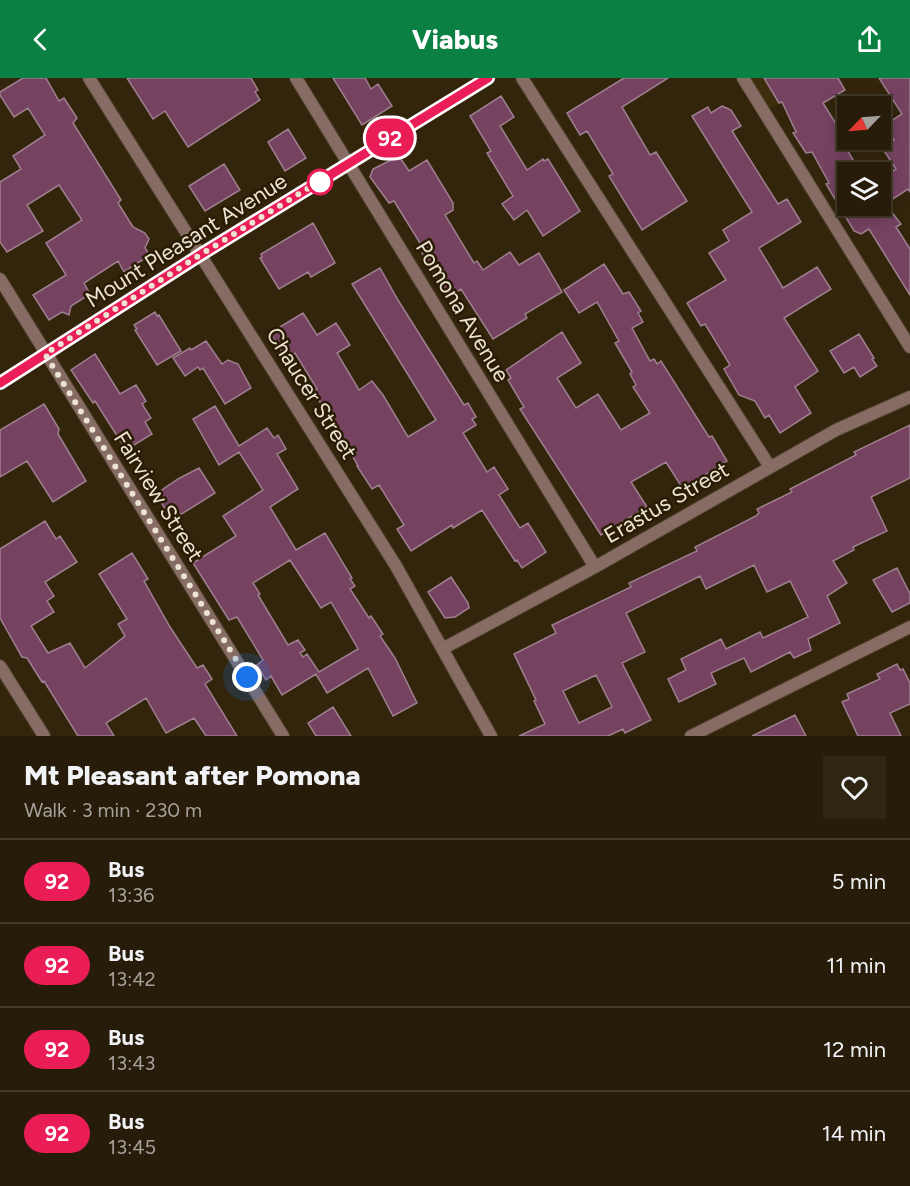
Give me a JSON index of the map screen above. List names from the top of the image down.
{
  "streets": {
    "main road": ["Mount Pleasant Avenue"],
    "street": [
      "Pomona Avenue",
      "Chaucer Street",
      "Fairview Street",
      "Erastus Street"
    ]
  },
  "crossings": [
    ["Mount Pleasant Avenue", "Pomona Avenue"],
    ["Mount Pleasant Avenue", "Chaucer Street"],
    ["Mount Pleasant Avenue", "Fairview Street"],
    ["Pomona Avenue", "Erastus Street"],
    ["Chaucer Street", "Erastus Street"]
  ],
  "lines": ["bus line 92"],
  "north": "bottom left",
  "page": {
    "header": "Viabus",
    "on_map": "92",
    "heading": ["Mt Pleasant after Pomona", "Walk · 3 min · 230 m"],
    "list": [
      {
        "mark": "92",
        "name": "Bus",
        "note": "13:36",
        "value": "5 min"
      },
      {
        "mark": "92",
        "name": "Bus",
        "note": "13:42",
        "value": "11 min"
      },
      {
        "mark": "92",
        "name": "Bus",
        "note": "13:43",
        "value": "12 min"
      },
      {
        "mark": "92",
        "name": "Bus",
        "note": "13:45",
        "value": "14 min"
      }
    ]
  }
}
